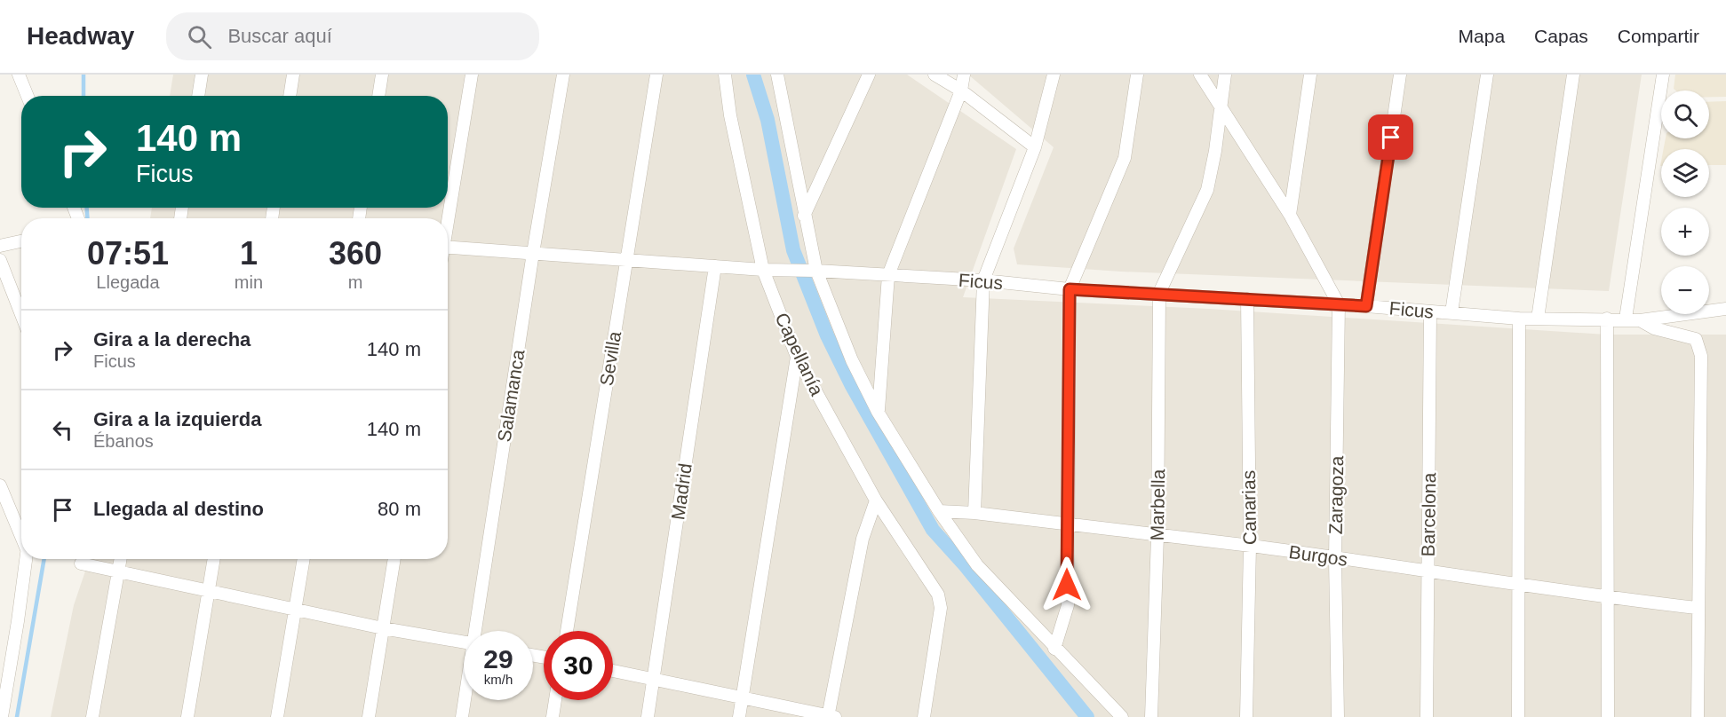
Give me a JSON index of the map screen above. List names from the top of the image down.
{
  "streets": {
    "street": [
      "Ficus",
      "Capellanía",
      "Sevilla",
      "Salamanca",
      "Madrid",
      "Zaragoza",
      "Marbella",
      "Canarias",
      "Barcelona",
      "Burgos"
    ]
  },
  "crossings": [
    ["Ficus", "Capellanía"],
    ["Ficus", "Sevilla"],
    ["Ficus", "Salamanca"],
    ["Ficus", "Madrid"],
    ["Ficus", "Zaragoza"],
    ["Ficus", "Marbella"],
    ["Ficus", "Canarias"],
    ["Ficus", "Barcelona"],
    ["Zaragoza", "Burgos"],
    ["Marbella", "Burgos"],
    ["Canarias", "Burgos"],
    ["Barcelona", "Burgos"]
  ],
  "page": {
    "header": "Headway",
    "search": "Buscar aquí",
    "nav": ["Mapa", "Capas", "Compartir"],
    "map_buttons": ["+", "−"],
    "turn": ["140 m", "Ficus"],
    "eta": [
      "07:51",
      "Llegada",
      "1",
      "min",
      "360",
      "m"
    ],
    "list": [
      {
        "name": "Gira a la derecha",
        "note": "Ficus",
        "value": "140 m"
      },
      {
        "name": "Gira a la izquierda",
        "note": "Ébanos",
        "value": "140 m"
      },
      {
        "name": "Llegada al destino",
        "value": "80 m"
      }
    ],
    "speed": "29 km/h",
    "limit": "30"
  }
}
